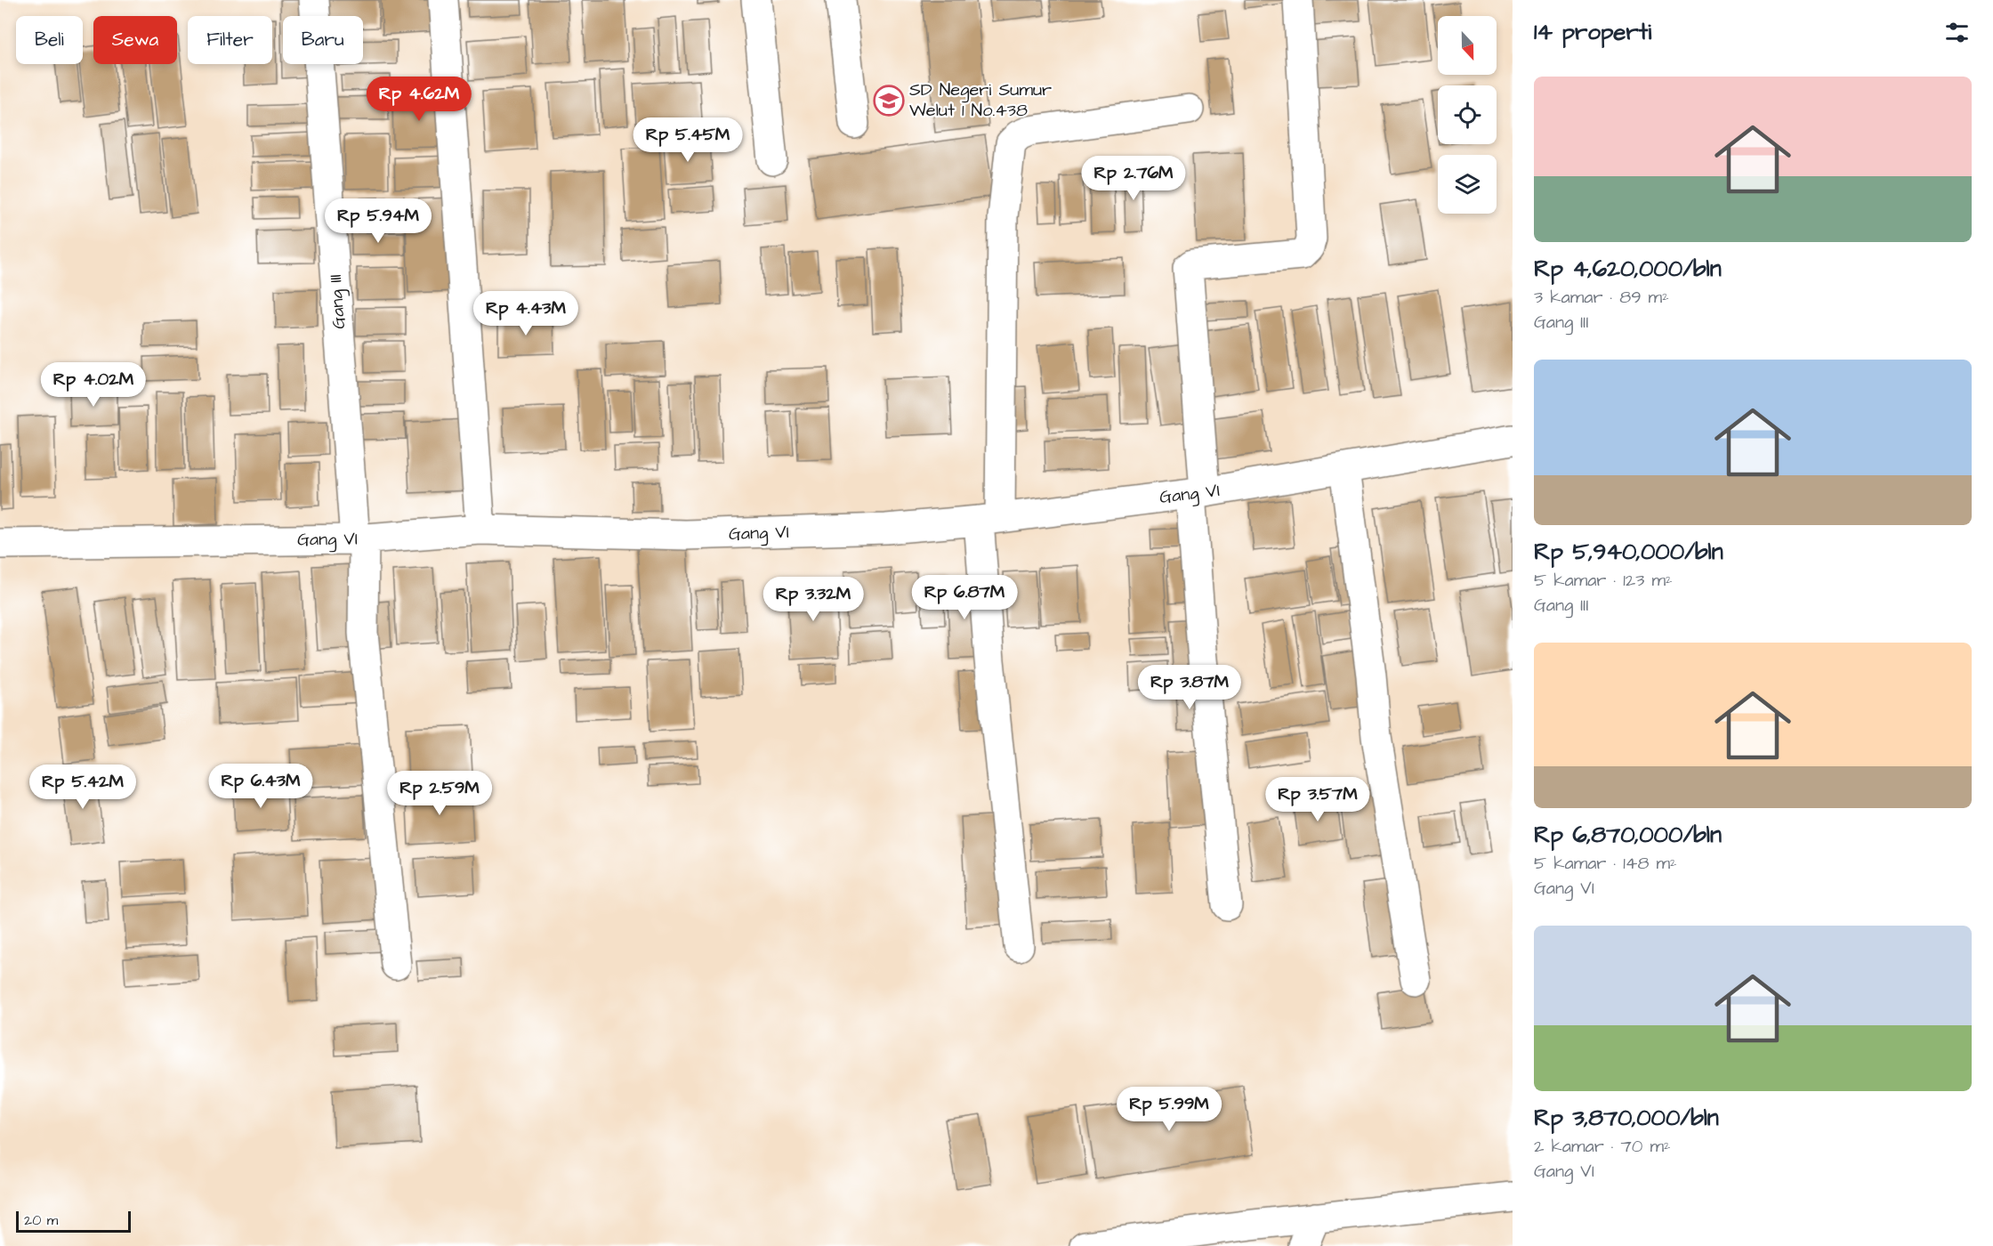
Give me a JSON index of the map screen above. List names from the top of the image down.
{
  "streets": {
    "street": ["Gang III", "Gang VI"]
  },
  "crossings": [
    ["Gang III", "Gang VI"]
  ],
  "places": {
    "school or university": ["SD Negeri Sumur Welut 1 No.438"]
  },
  "scale_bar": "20 m",
  "north": "bottom",
  "page": {
    "heading": "14 properti",
    "chip": [
      "Beli",
      "Sewa",
      "Filter",
      "Baru"
    ],
    "list": [
      {
        "name": "Rp 4,620,000/bln",
        "note": "3 kamar · 89 m² · Gang III"
      },
      {
        "name": "Rp 5,940,000/bln",
        "note": "5 kamar · 123 m² · Gang III"
      },
      {
        "name": "Rp 6,870,000/bln",
        "note": "5 kamar · 148 m² · Gang VI"
      },
      {
        "name": "Rp 3,870,000/bln",
        "note": "2 kamar · 70 m² · Gang VI"
      }
    ],
    "price": [
      "Rp 4.62M",
      "Rp 5.45M",
      "Rp 2.76M",
      "Rp 5.94M",
      "Rp 4.43M",
      "Rp 4.02M",
      "Rp 6.87M",
      "Rp 3.32M",
      "Rp 3.87M",
      "Rp 6.43M",
      "Rp 5.42M",
      "Rp 2.59M",
      "Rp 3.57M",
      "Rp 5.99M"
    ],
    "scale": "20 m"
  }
}
